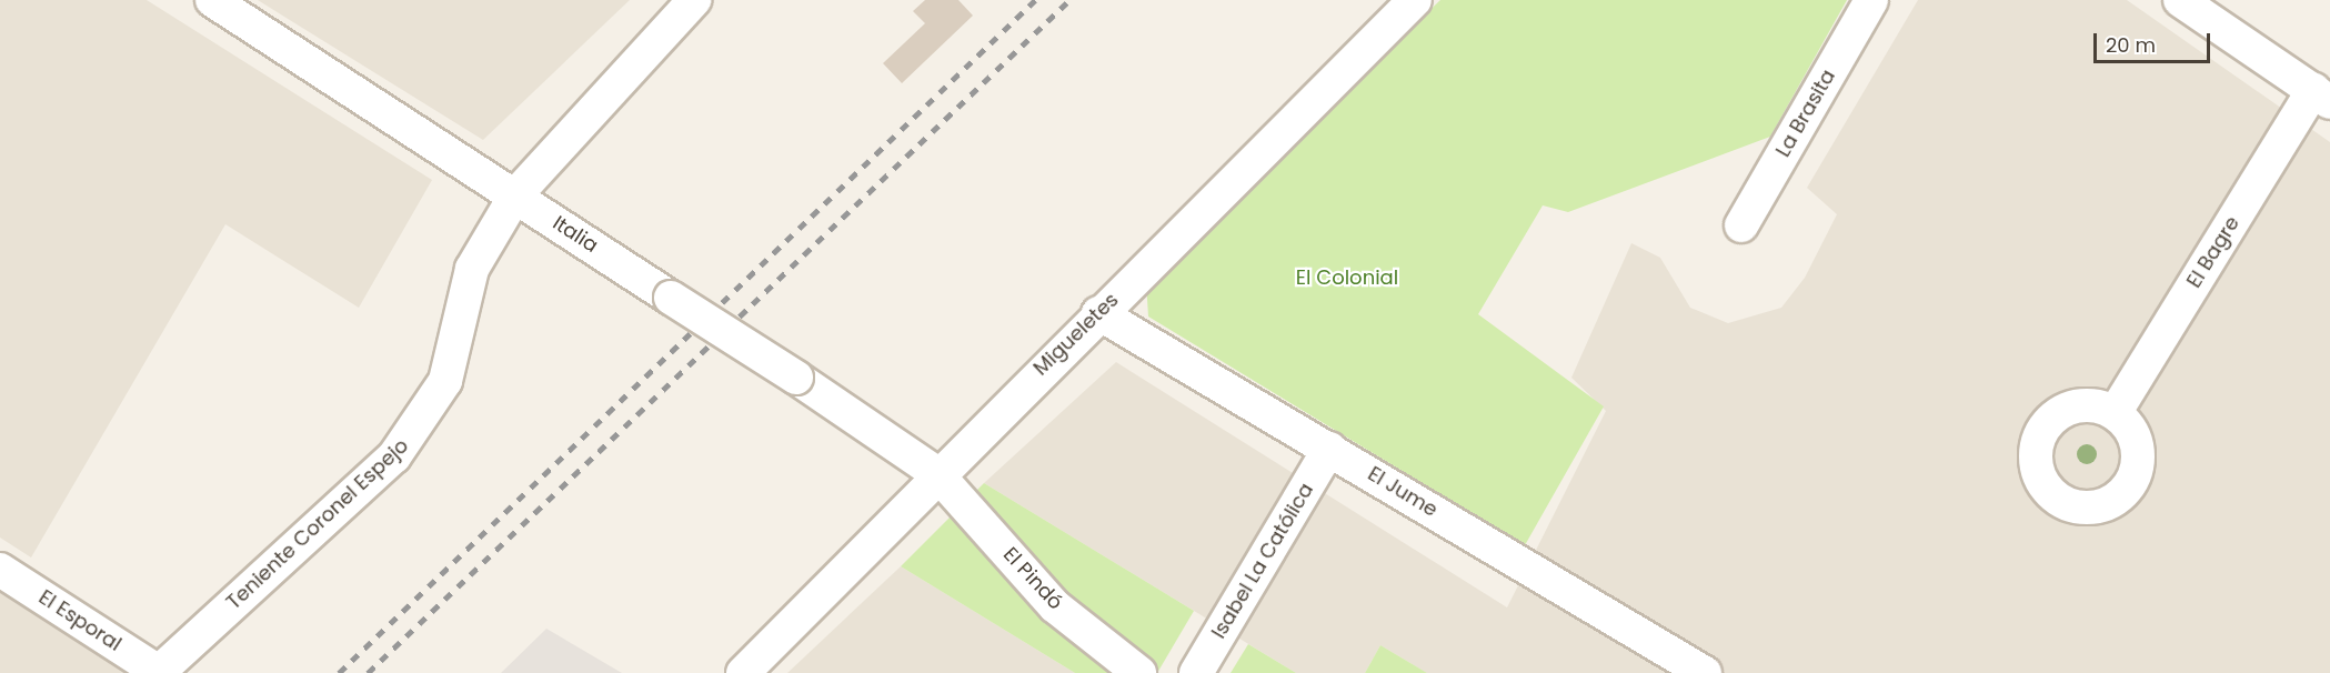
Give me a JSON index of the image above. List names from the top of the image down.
{
  "streets": {
    "street": [
      "La Brasita",
      "Italia",
      "El Bagre",
      "Migueletes",
      "El Jume",
      "Teniente Coronel Espejo",
      "Isabel La Católica",
      "El Pindó",
      "El Esporal"
    ]
  },
  "crossings": [
    ["Italia", "Migueletes"],
    ["Italia", "Teniente Coronel Espejo"],
    ["Italia", "El Pindó"],
    ["Migueletes", "El Jume"],
    ["Migueletes", "El Pindó"],
    ["El Jume", "Isabel La Católica"],
    ["Teniente Coronel Espejo", "El Esporal"]
  ],
  "parks": ["El Colonial"],
  "scale_bar": "20 m"
}
